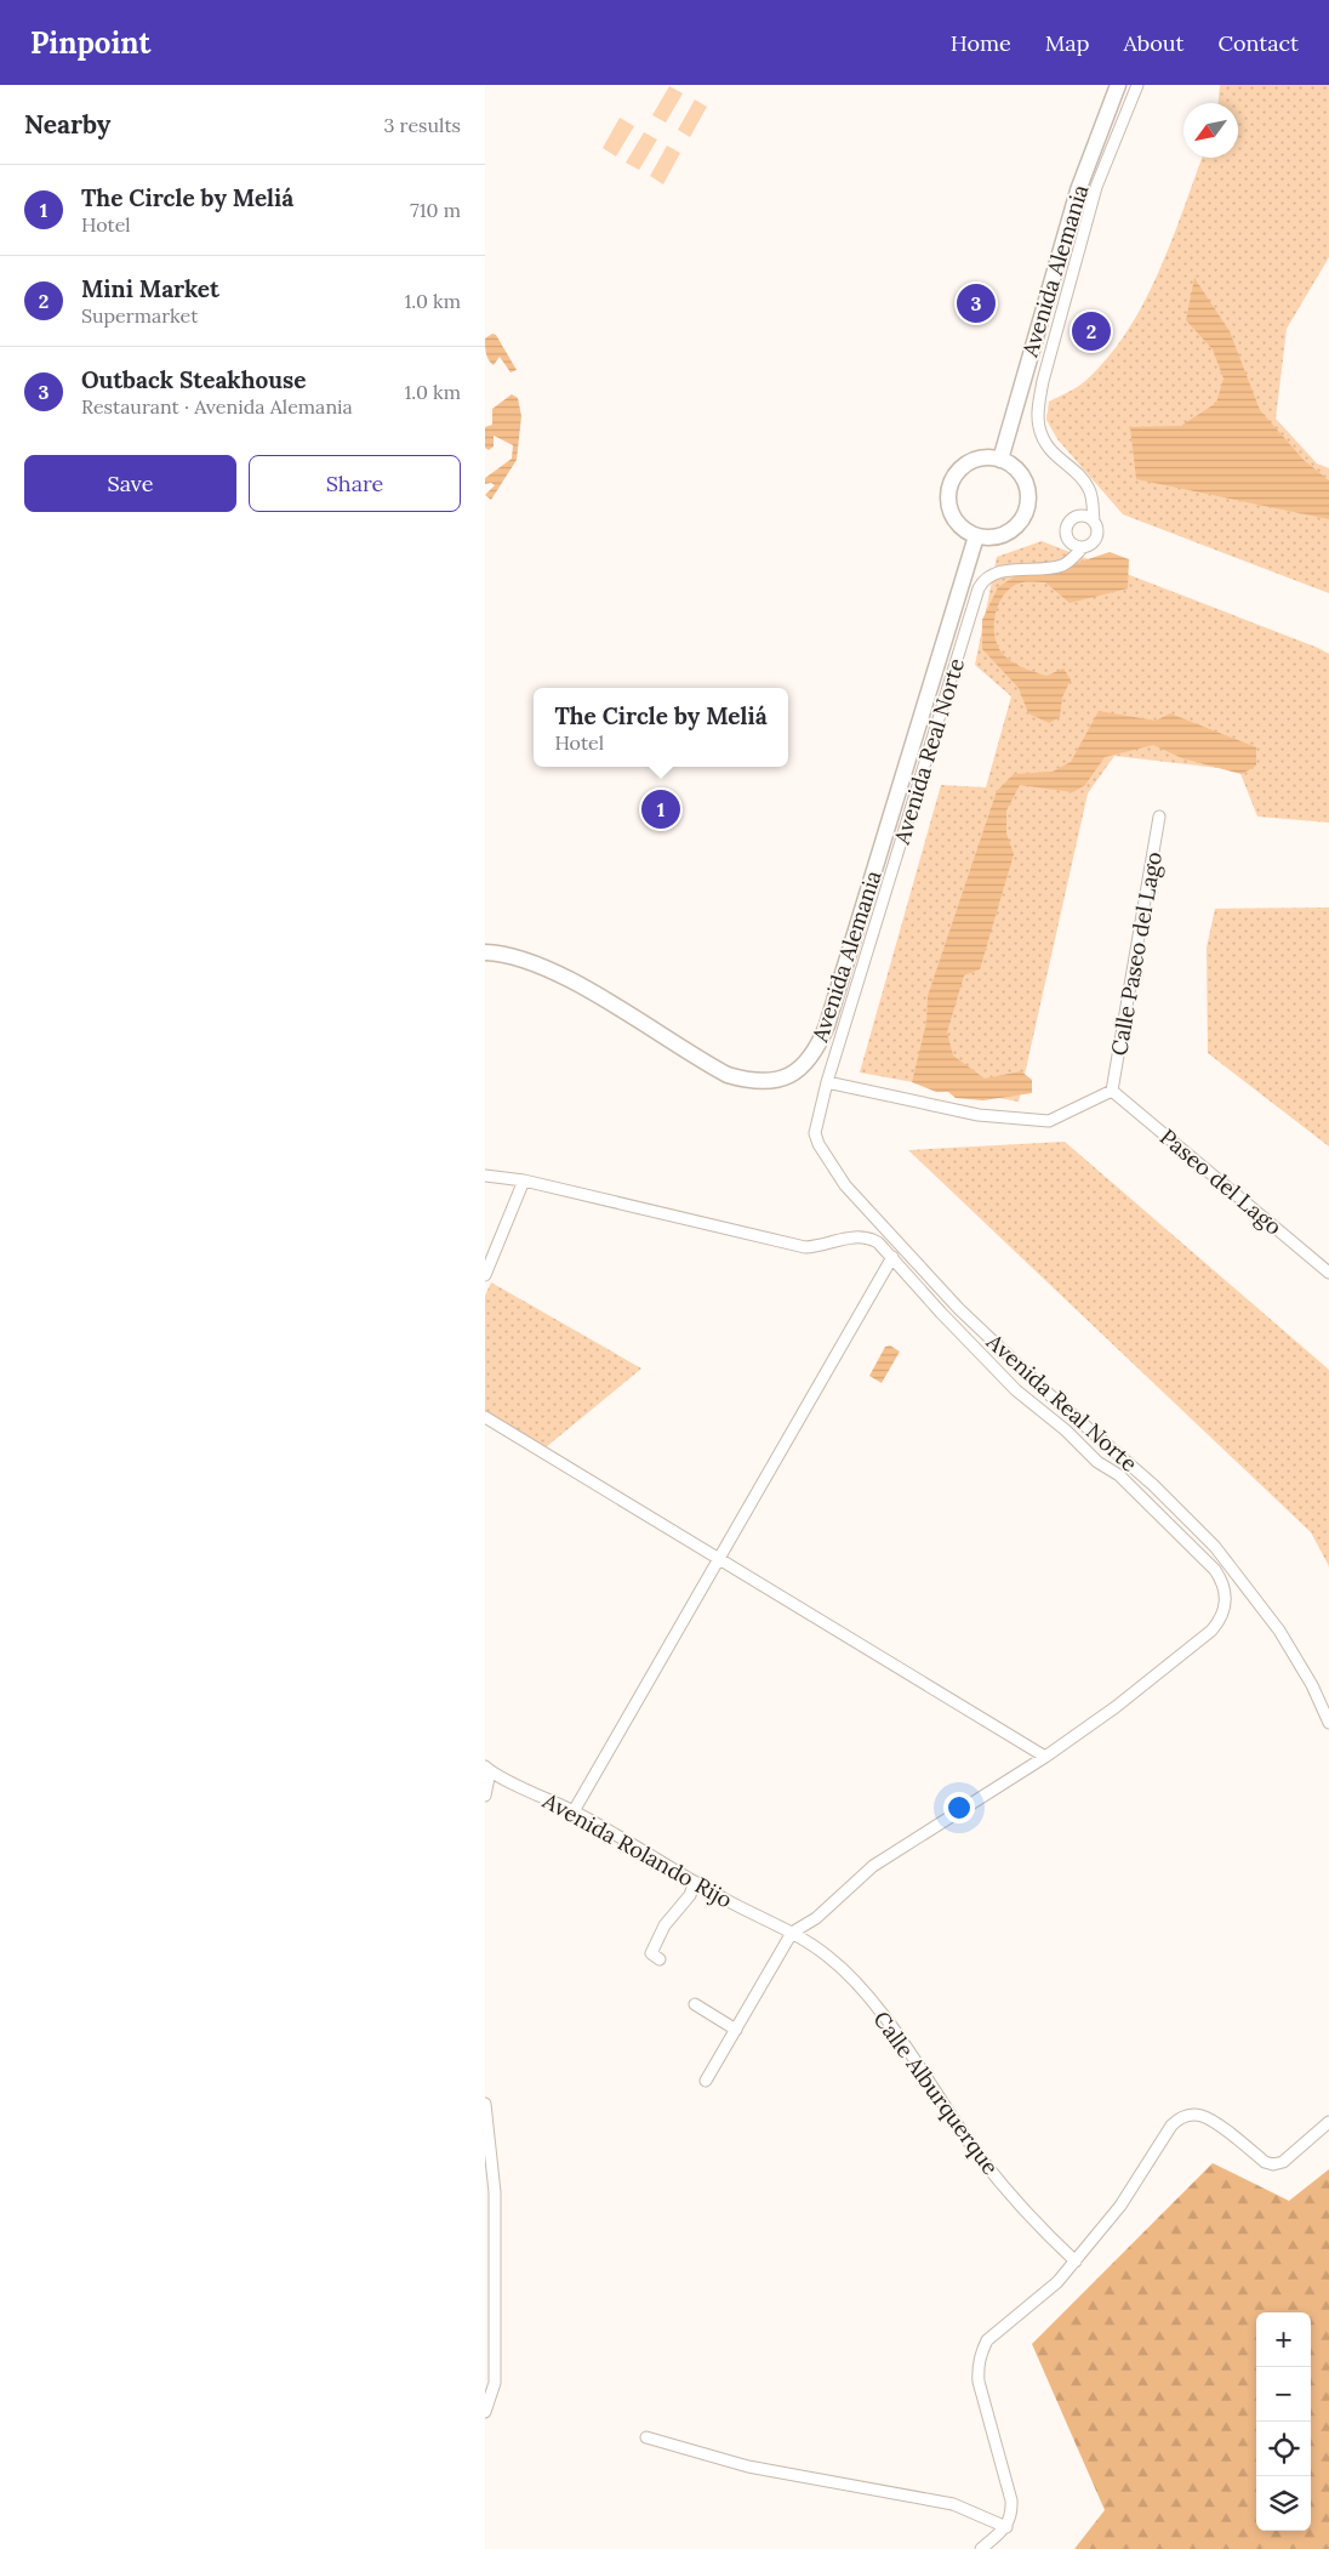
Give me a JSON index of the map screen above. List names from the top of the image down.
{
  "streets": {
    "street": [
      "Avenida Alemania",
      "Avenida Real Norte",
      "Calle Paseo del Lago",
      "Paseo del Lago",
      "Avenida Rolando Rijo",
      "Calle Alburquerque"
    ]
  },
  "crossings": [
    ["Calle Paseo del Lago", "Paseo del Lago"],
    ["Avenida Rolando Rijo", "Calle Alburquerque"]
  ],
  "north": "bottom left",
  "page": {
    "header": "Pinpoint",
    "nav": [
      "Home",
      "Map",
      "About",
      "Contact"
    ],
    "heading": ["Nearby", "3 results"],
    "list": [
      {
        "mark": "1",
        "name": "The Circle by Meliá",
        "note": "Hotel",
        "value": "710 m"
      },
      {
        "mark": "2",
        "name": "Mini Market",
        "note": "Supermarket",
        "value": "1.0 km"
      },
      {
        "mark": "3",
        "name": "Outback Steakhouse",
        "note": "Restaurant · Avenida Alemania",
        "value": "1.0 km"
      }
    ],
    "pins": ["3", "2", "1"],
    "buttons": ["Save", "Share"],
    "popup": ["The Circle by Meliá", "Hotel"],
    "map_buttons": ["+", "−"]
  }
}
